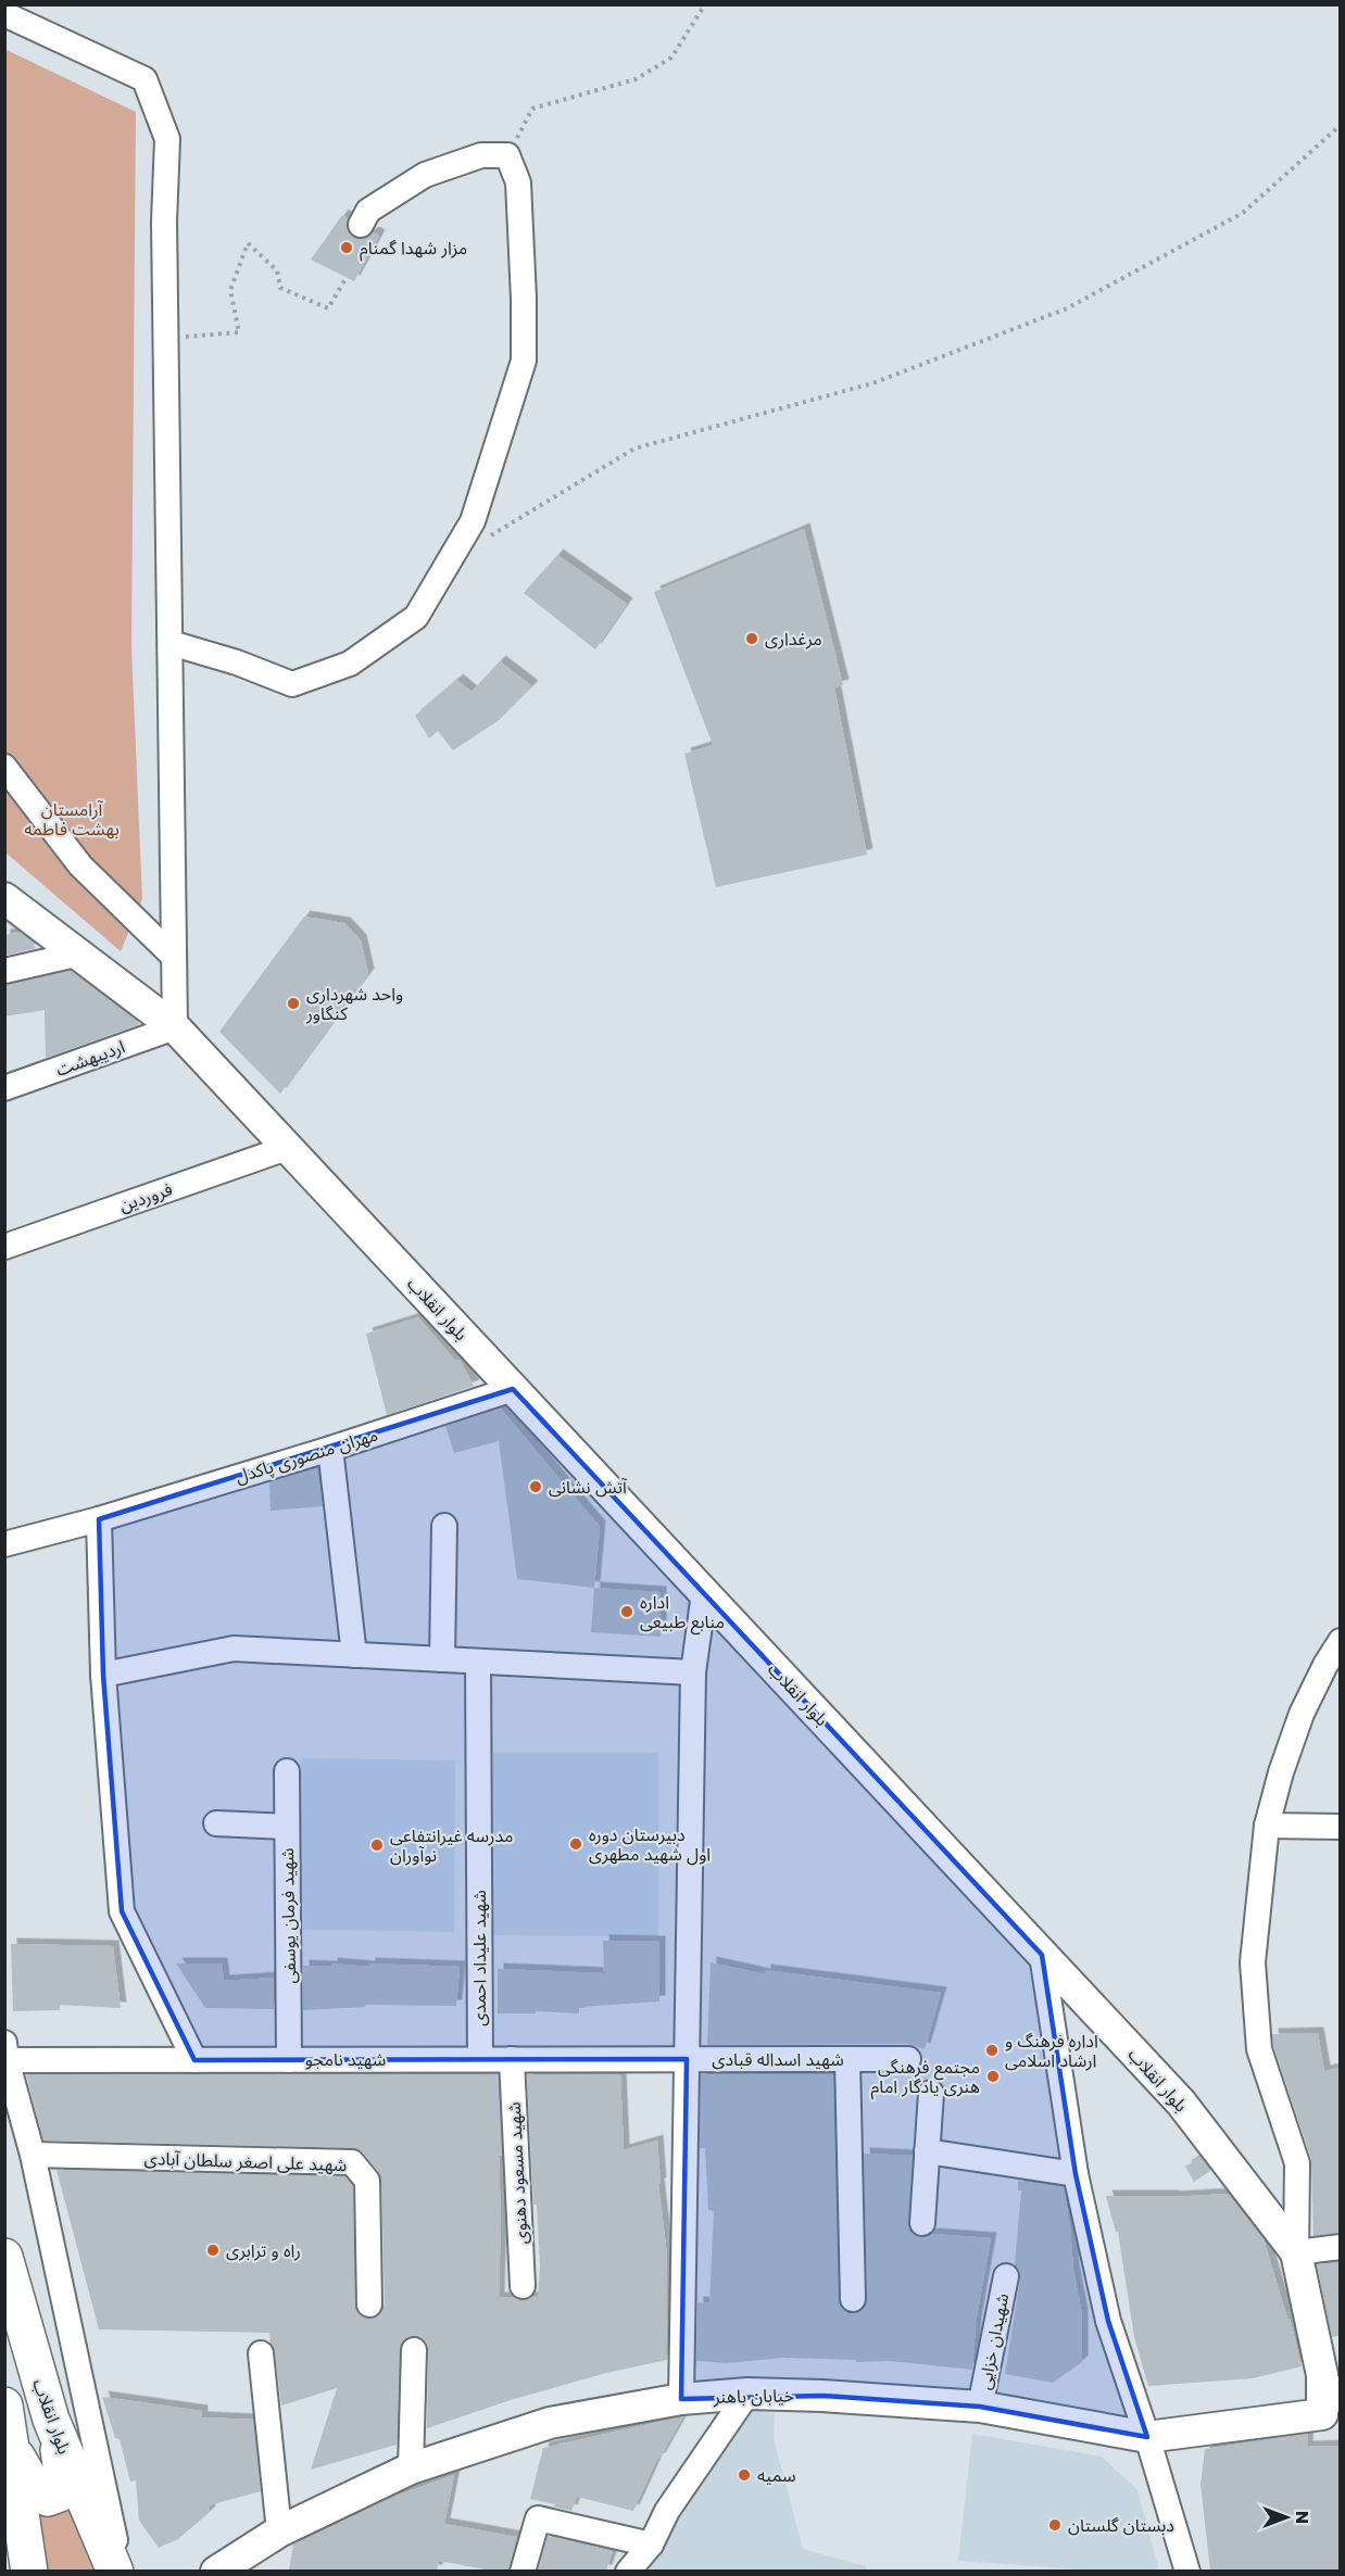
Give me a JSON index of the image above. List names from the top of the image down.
{
  "streets": {
    "main road": ["بلوار انقلاب"],
    "street": [
      "اردیبهشت",
      "فروردین",
      "مهران منصوری پاکدل",
      "شهید فرمان یوسفی",
      "شهید علیداد احمدی",
      "شهید نامجو",
      "شهید اسداله قبادی",
      "شهید علی اصغر سلطان آبادی",
      "شهید مسعود دهنوی",
      "شهیدان خزایی",
      "خیابان باهنر"
    ]
  },
  "crossings": [
    ["اردیبهشت", "بلوار انقلاب"],
    ["فروردین", "بلوار انقلاب"],
    ["بلوار انقلاب", "مهران منصوری پاکدل"],
    ["بلوار انقلاب", "خیابان باهنر"],
    ["شهید فرمان یوسفی", "شهید نامجو"],
    ["شهید علیداد احمدی", "شهید نامجو"],
    ["شهید نامجو", "شهید اسداله قبادی"],
    ["شهید نامجو", "شهید مسعود دهنوی"],
    ["شهیدان خزایی", "خیابان باهنر"]
  ],
  "parks": ["آرامستان بهشت فاطمه"],
  "places": [
    "مزار شهدا گمنام",
    "مرغداری",
    "واحد شهرداری کنگاور",
    "آتش نشانی",
    "اداره منابع طبیعی",
    "دبیرستان دوره اول شهید مطهری",
    "مدرسه غیرانتفاعی نوآوران",
    "اداره فرهنگ و ارشاد اسلامی",
    "مجتمع فرهنگی هنری یادگار امام",
    "راه و ترابری",
    "سمیه",
    "دبستان گلستان"
  ],
  "north": "right"
}
